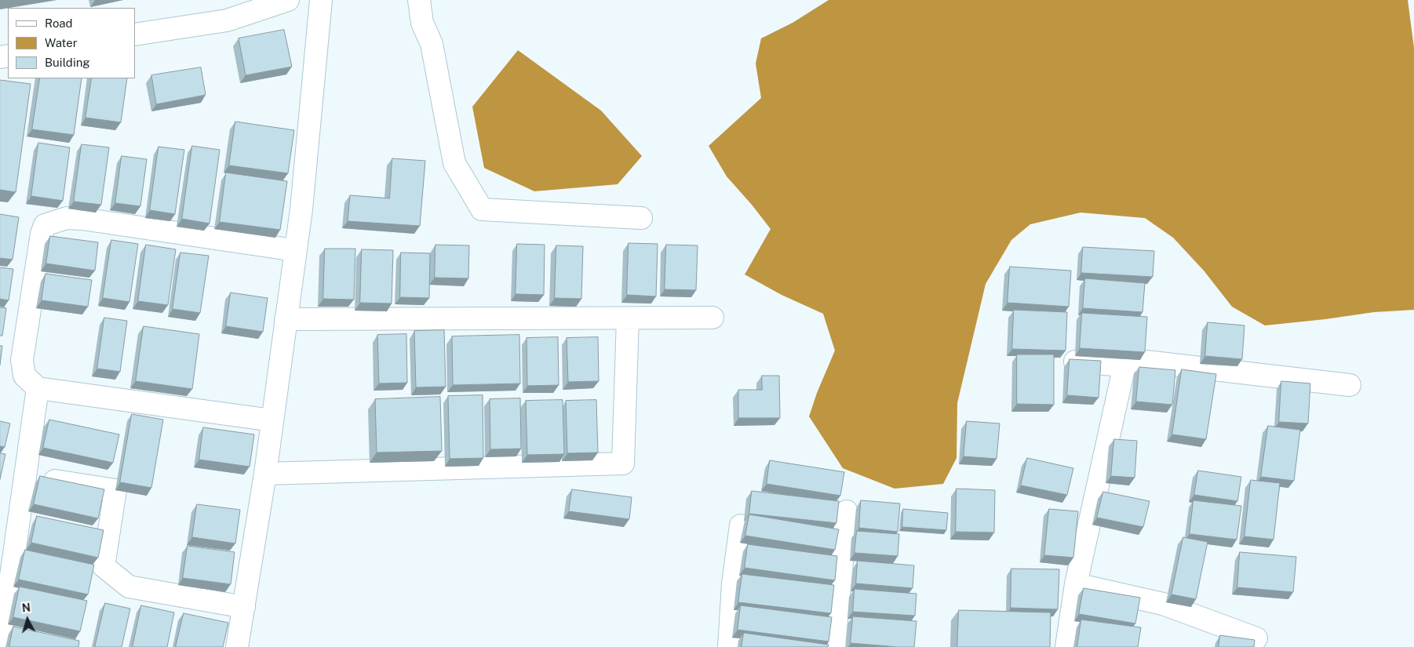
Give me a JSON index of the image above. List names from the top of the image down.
{
  "legend": ["Road", "Water", "Building"],
  "north": "top"
}
